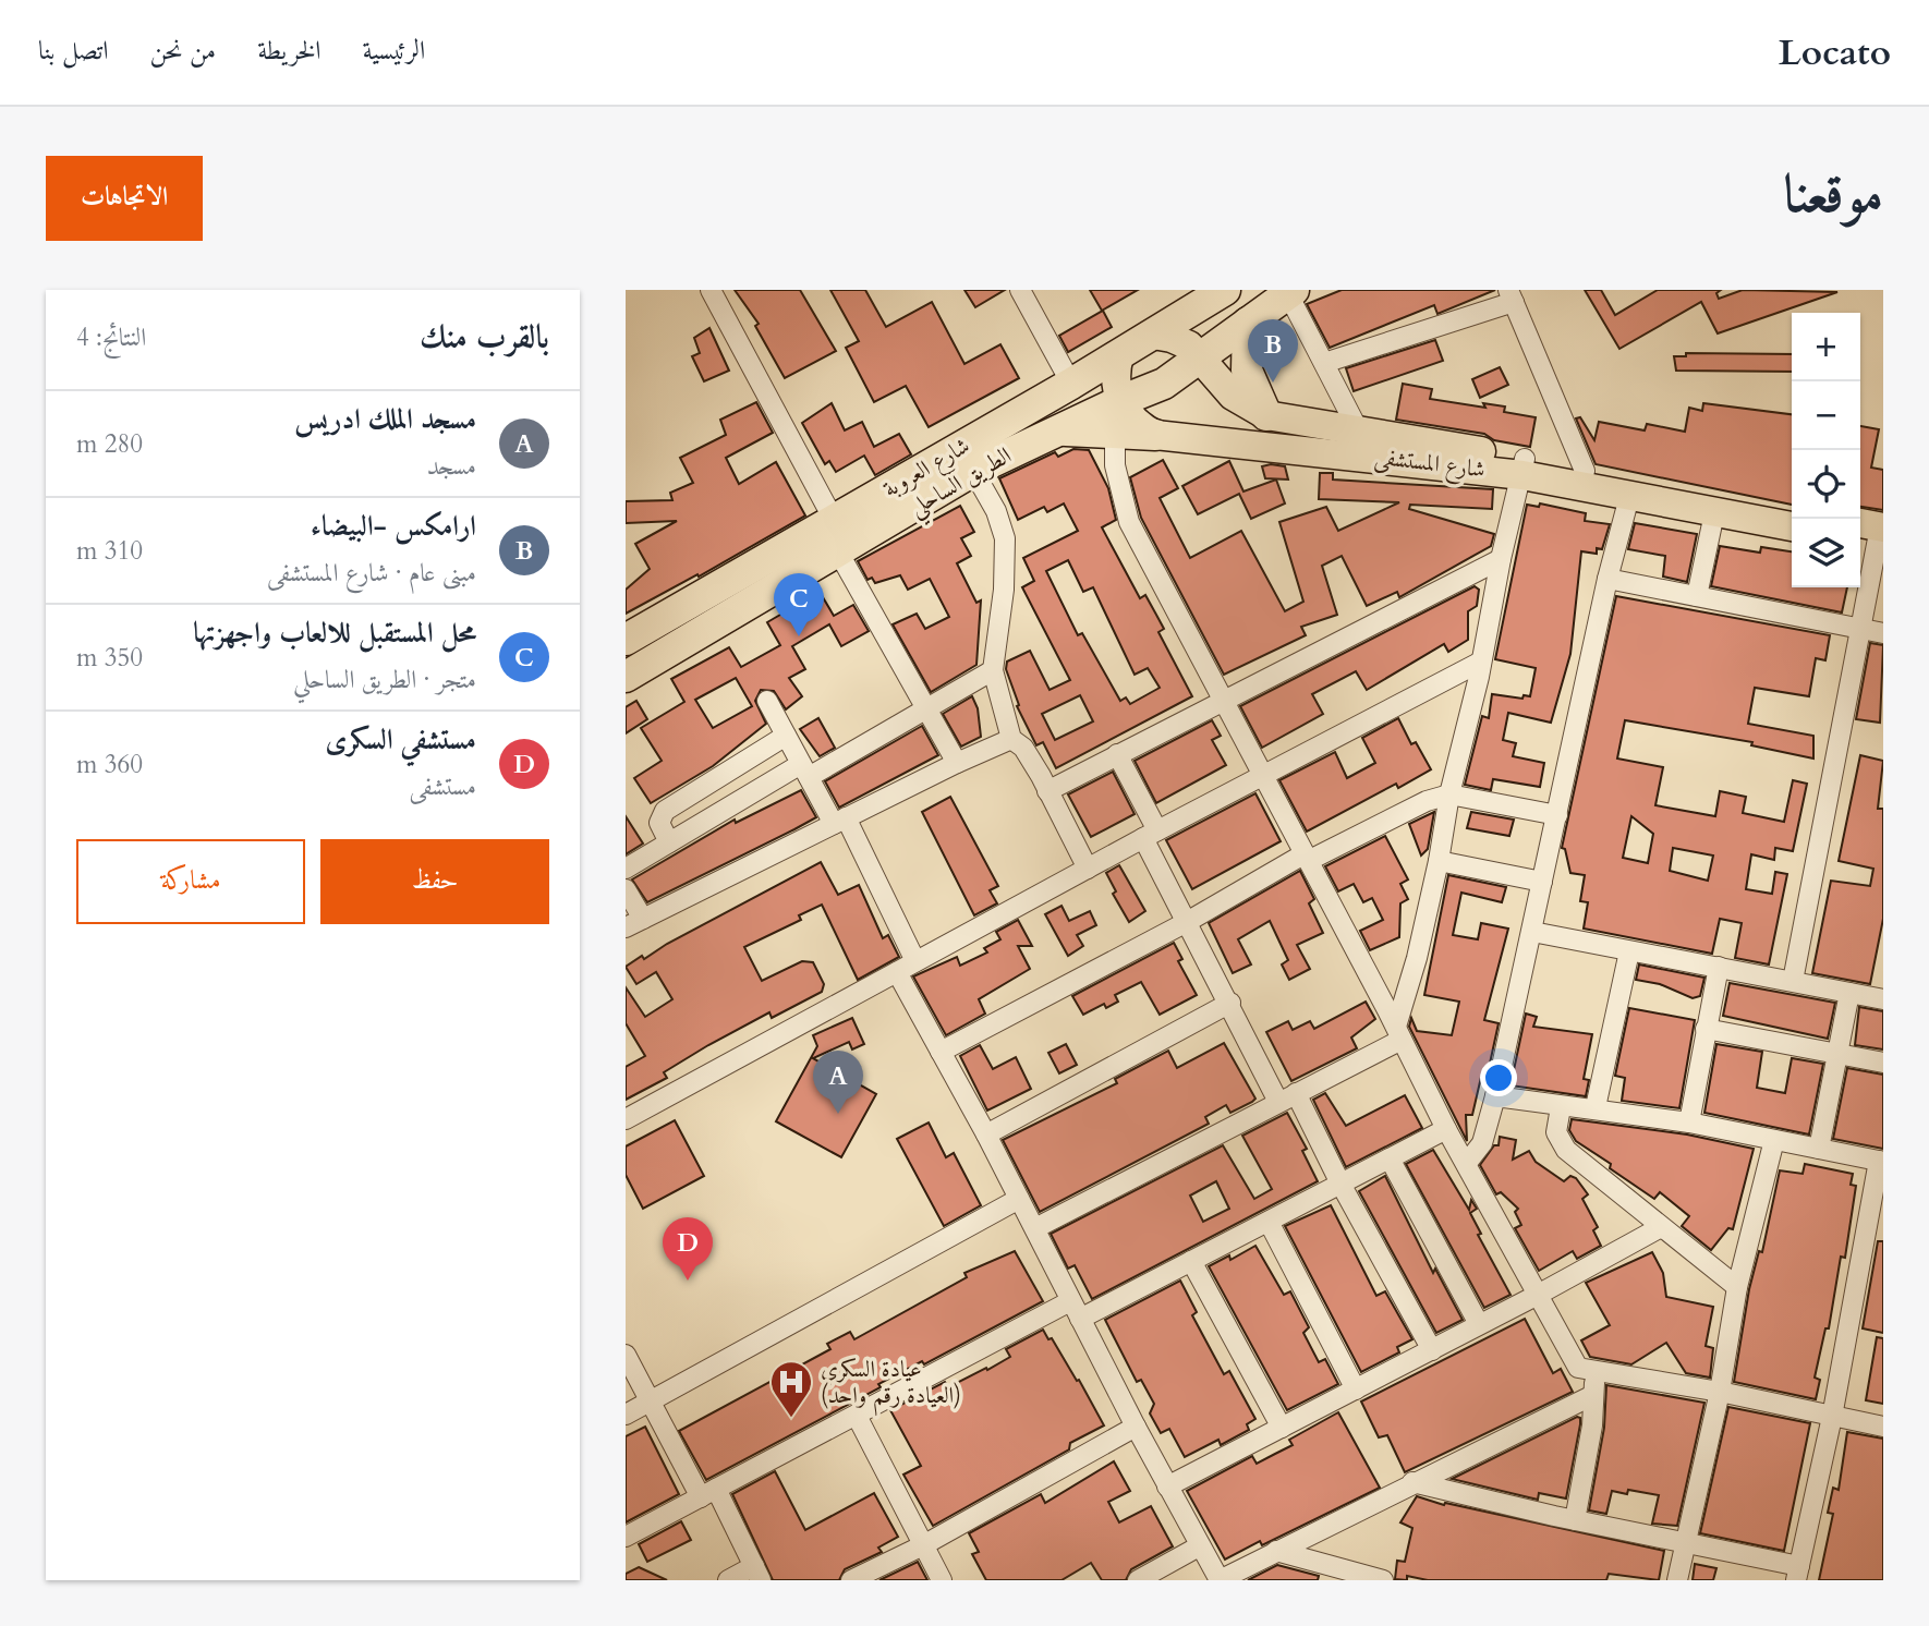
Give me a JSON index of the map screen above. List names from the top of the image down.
{
  "streets": {
    "highway": ["شارع العروبة", "الطريق الساحلي"],
    "main road": ["شارع المستشفى"]
  },
  "crossings": [
    ["شارع المستشفى", "شارع العروبة"],
    ["شارع المستشفى", "الطريق الساحلي"]
  ],
  "places": {
    "hospital": ["عيادة السكري (العيادة رقم واحد)"]
  },
  "page": {
    "header": "Locato",
    "nav": [
      "الرئيسية",
      "الخريطة",
      "من نحن",
      "اتصل بنا"
    ],
    "title": "موقعنا",
    "buttons": [
      "الاتجاهات",
      ["حفظ", "مشاركة"]
    ],
    "heading": ["بالقرب منك", "النتائج: 4"],
    "map_buttons": ["+", "−"],
    "pins": [
      "B",
      "C",
      "A",
      "D"
    ],
    "list": [
      {
        "mark": "A",
        "name": "مسجد الملك ادريس",
        "note": "مسجد",
        "value": "280 m"
      },
      {
        "mark": "B",
        "name": "ارامكس -البيضاء",
        "note": "مبنى عام · شارع المستشفى",
        "value": "310 m"
      },
      {
        "mark": "C",
        "name": "محل المستقبل للالعاب واجهزتها",
        "note": "متجر · الطريق الساحلي",
        "value": "350 m"
      },
      {
        "mark": "D",
        "name": "مستشفي السكرى",
        "note": "مستشفى",
        "value": "360 m"
      }
    ]
  }
}
